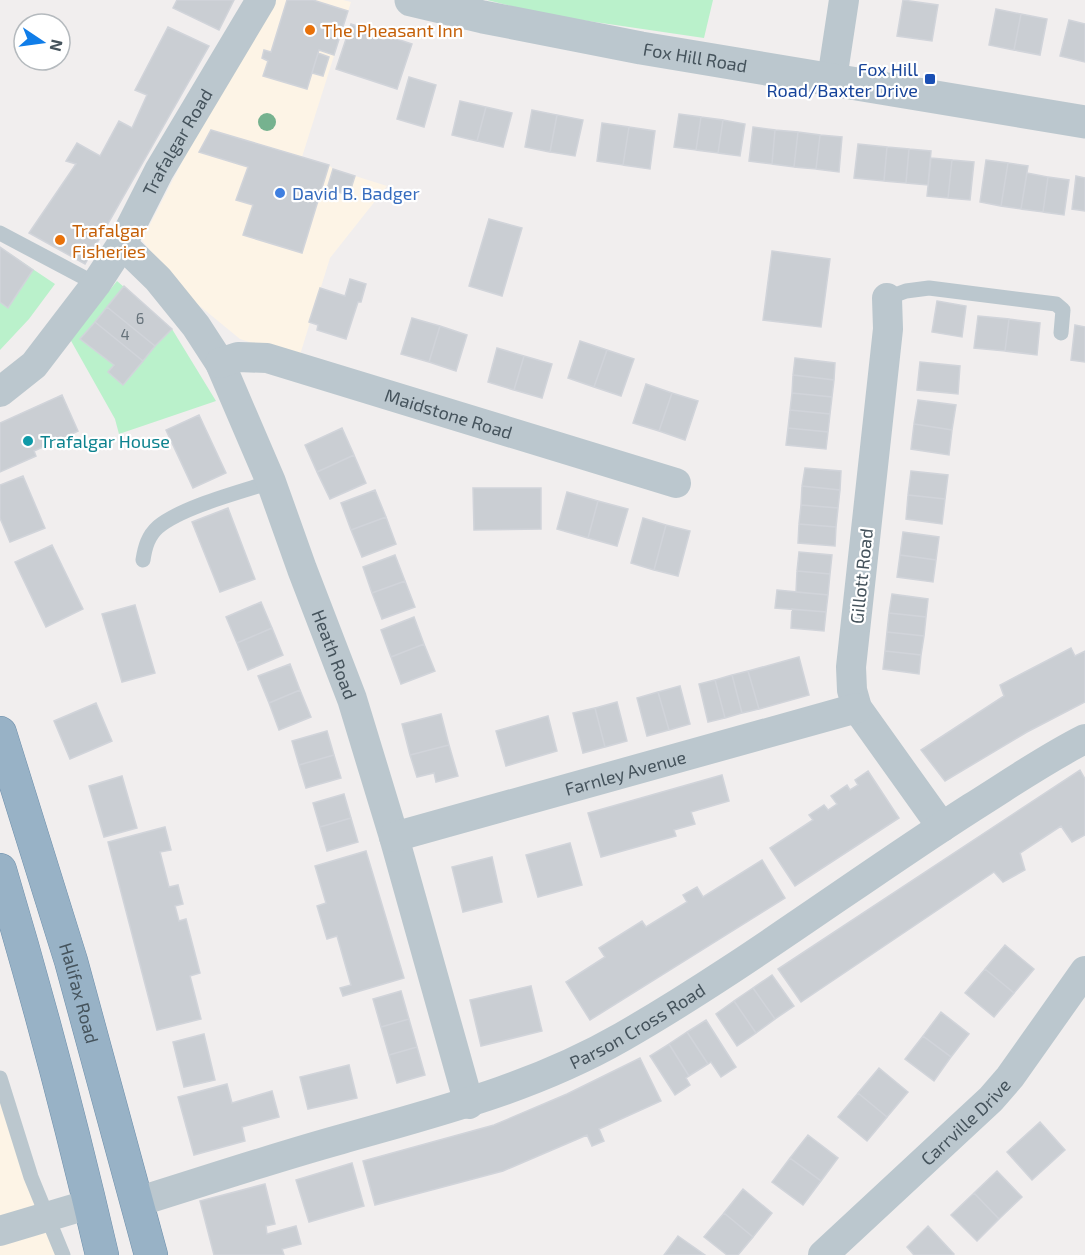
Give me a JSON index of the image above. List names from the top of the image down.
{
  "streets": {
    "highway": ["Halifax Road"],
    "street": [
      "Fox Hill Road",
      "Trafalgar Road",
      "Maidstone Road",
      "Gillott Road",
      "Heath Road",
      "Farnley Avenue",
      "Parson Cross Road",
      "Carrville Drive"
    ]
  },
  "crossings": [
    ["Trafalgar Road", "Heath Road"],
    ["Maidstone Road", "Heath Road"],
    ["Gillott Road", "Farnley Avenue"],
    ["Gillott Road", "Parson Cross Road"],
    ["Heath Road", "Farnley Avenue"],
    ["Heath Road", "Parson Cross Road"],
    ["Halifax Road", "Parson Cross Road"]
  ],
  "places": {
    "other": [
      "The Pheasant Inn",
      "David B. Badger",
      "Trafalgar Fisheries",
      "Trafalgar House"
    ],
    "transit": ["Fox Hill Road/Baxter Drive"]
  },
  "house_numbers": ["6", "4"],
  "north": "right"
}
